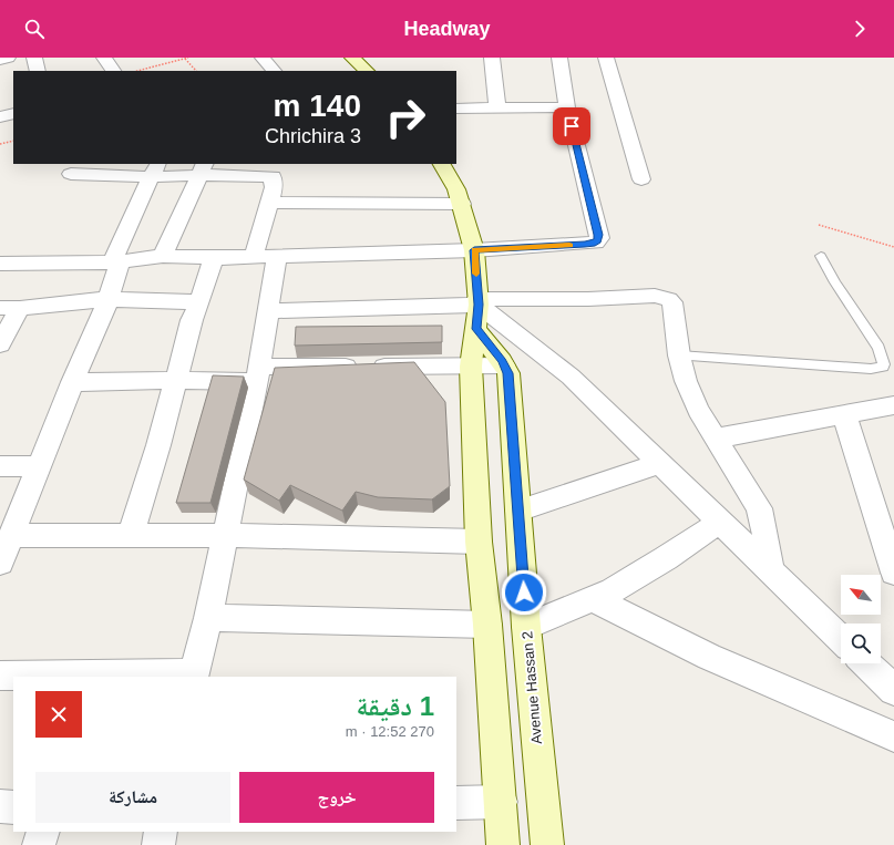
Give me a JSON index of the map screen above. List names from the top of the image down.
{
  "streets": {
    "main road": ["Avenue Hassan 2"]
  },
  "north": "top left",
  "page": {
    "header": "Headway",
    "turn": ["140 m", "Chrichira 3"],
    "heading": ["1 دقيقة", "270 m · 12:52"],
    "buttons": ["خروج", "مشاركة"]
  }
}
